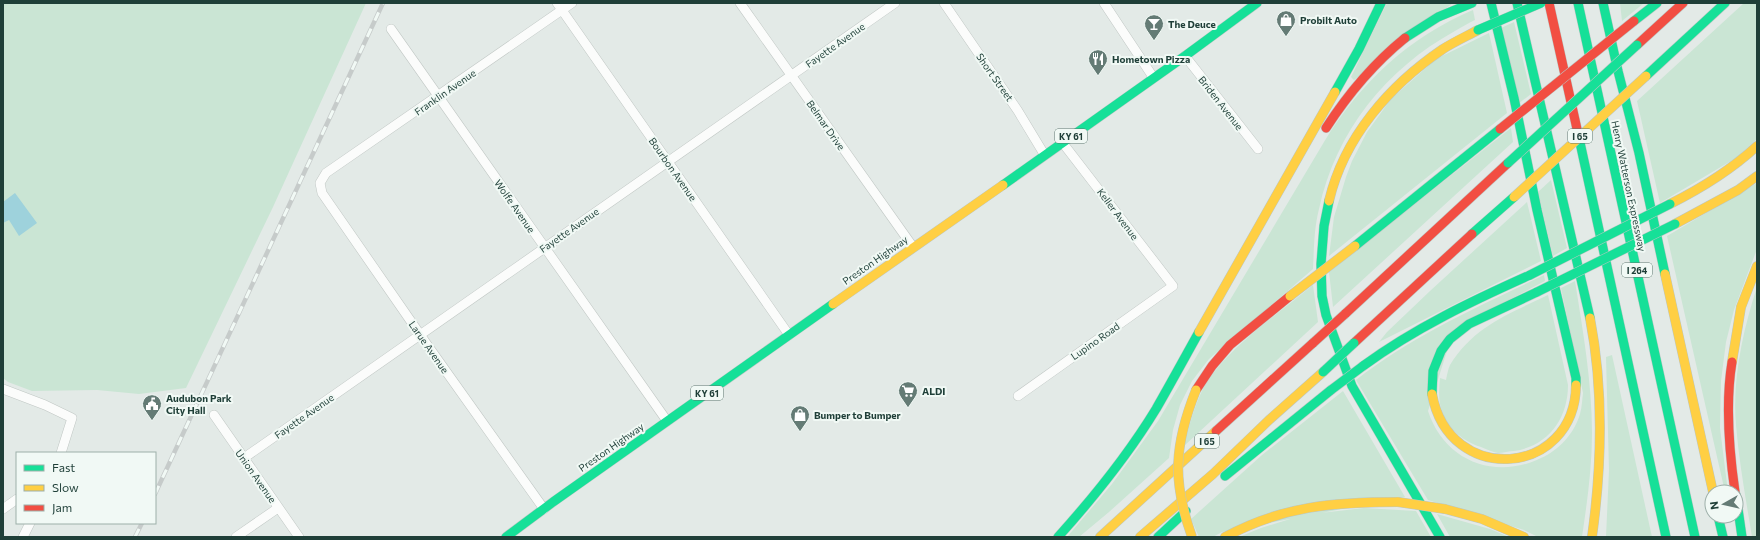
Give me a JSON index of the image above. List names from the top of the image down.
{
  "streets": {
    "main road": [
      "KY 61",
      "I 65",
      "Henry Watterson Expressway",
      "Preston Highway",
      "I 264"
    ],
    "street": [
      "Fayette Avenue",
      "Short Street",
      "Franklin Avenue",
      "Briden Avenue",
      "Belmar Drive",
      "Bourbon Avenue",
      "Wolfe Avenue",
      "Keller Avenue",
      "Lupino Road",
      "Larue Avenue",
      "Union Avenue"
    ]
  },
  "crossings": [
    ["Fayette Avenue", "Belmar Drive"],
    ["Fayette Avenue", "Bourbon Avenue"],
    ["Fayette Avenue", "Wolfe Avenue"],
    ["Fayette Avenue", "Larue Avenue"],
    ["Fayette Avenue", "Union Avenue"],
    ["Short Street", "Preston Highway"],
    ["Franklin Avenue", "Bourbon Avenue"],
    ["Franklin Avenue", "Wolfe Avenue"],
    ["Franklin Avenue", "Larue Avenue"],
    ["Briden Avenue", "Preston Highway"],
    ["Belmar Drive", "Preston Highway"],
    ["Bourbon Avenue", "Preston Highway"],
    ["Wolfe Avenue", "Preston Highway"],
    ["Keller Avenue", "Preston Highway"],
    ["Keller Avenue", "Lupino Road"],
    ["Preston Highway", "Larue Avenue"]
  ],
  "places": {
    "shop": ["Probilt Auto", "Bumper to Bumper"],
    "bar": ["The Deuce"],
    "restaurant": ["Hometown Pizza"],
    "supermarket": ["ALDI"],
    "public building": ["Audubon Park City Hall"]
  },
  "legend": ["Fast", "Slow", "Jam"],
  "north": "left"
}
